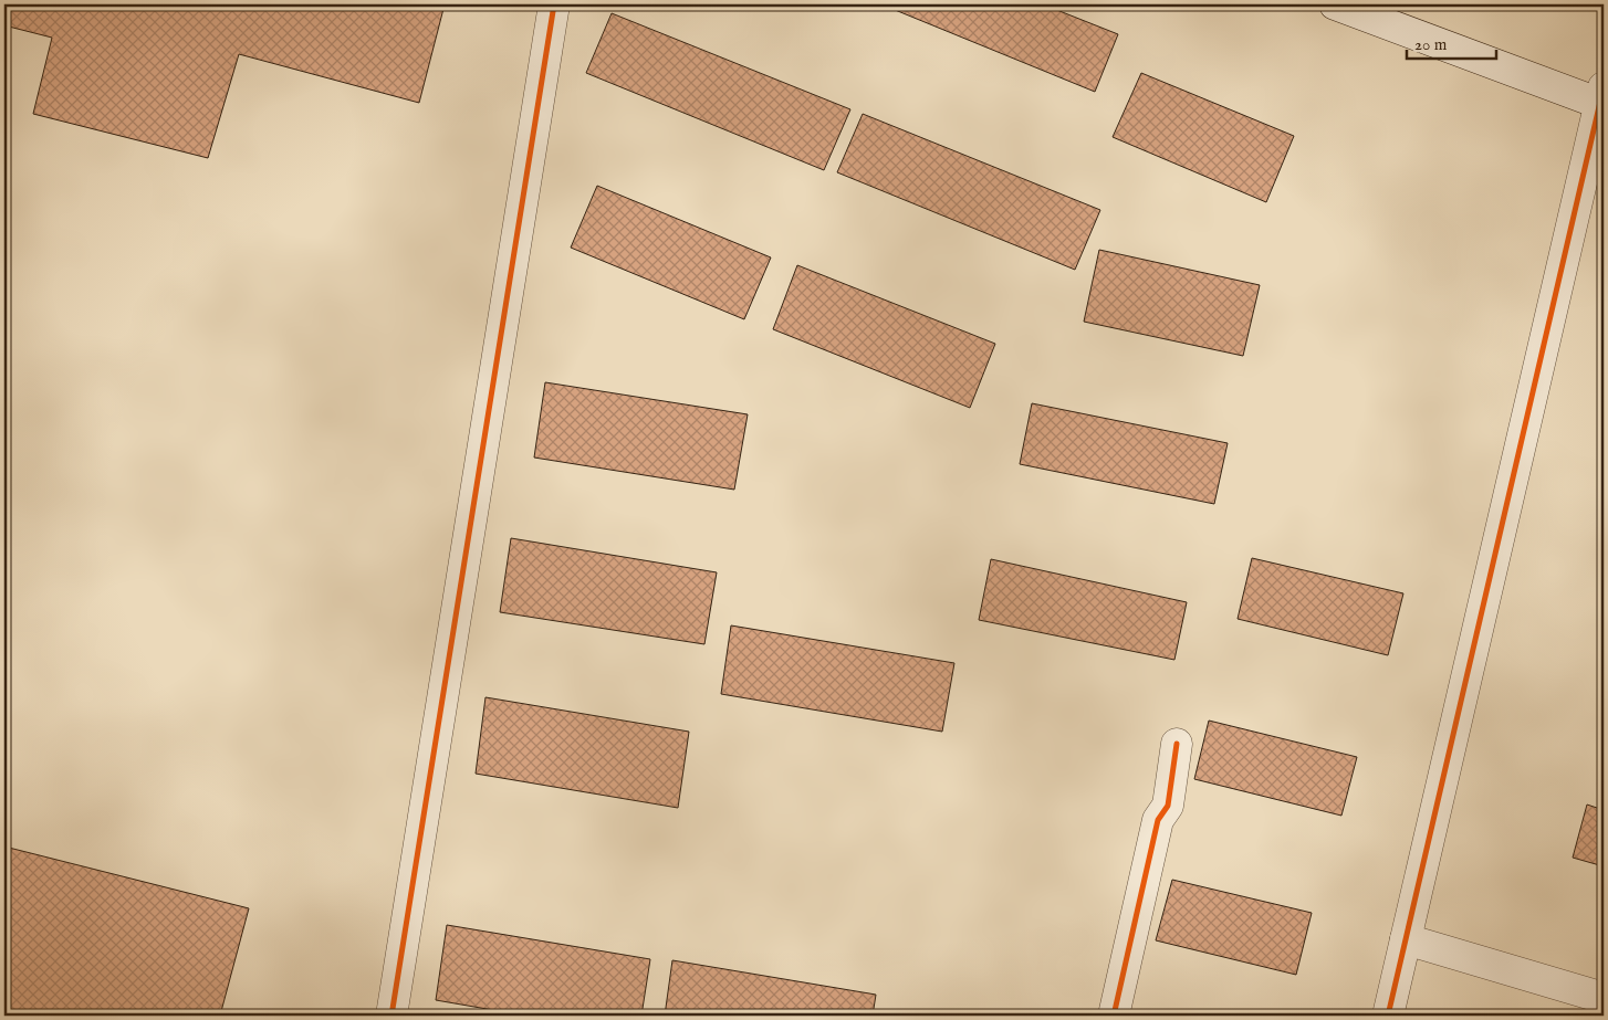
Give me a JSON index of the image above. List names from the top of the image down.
{
  "scale_bar": "20 m"
}
